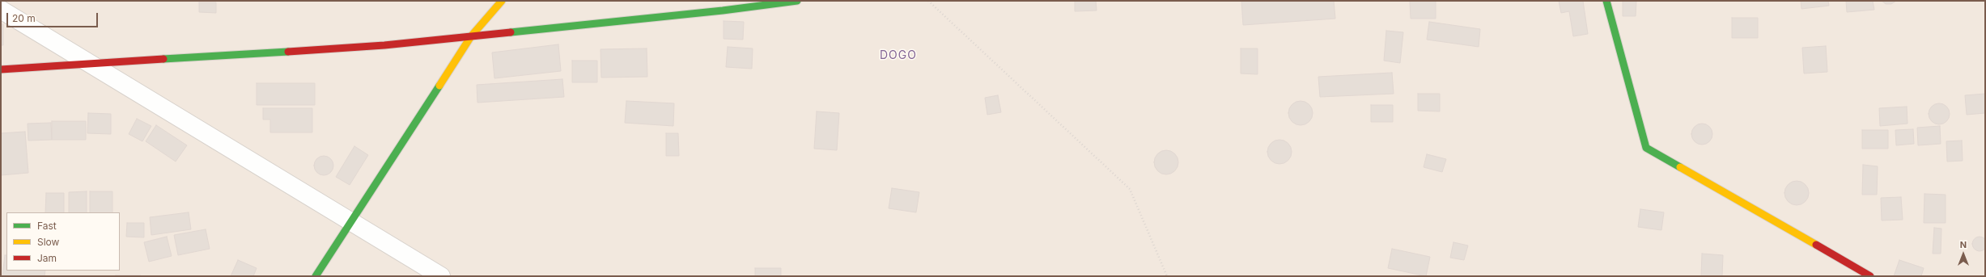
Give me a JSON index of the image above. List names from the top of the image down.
{
  "districts": ["DOGO"],
  "legend": ["Fast", "Slow", "Jam"],
  "scale_bar": "20 m",
  "north": "top"
}
